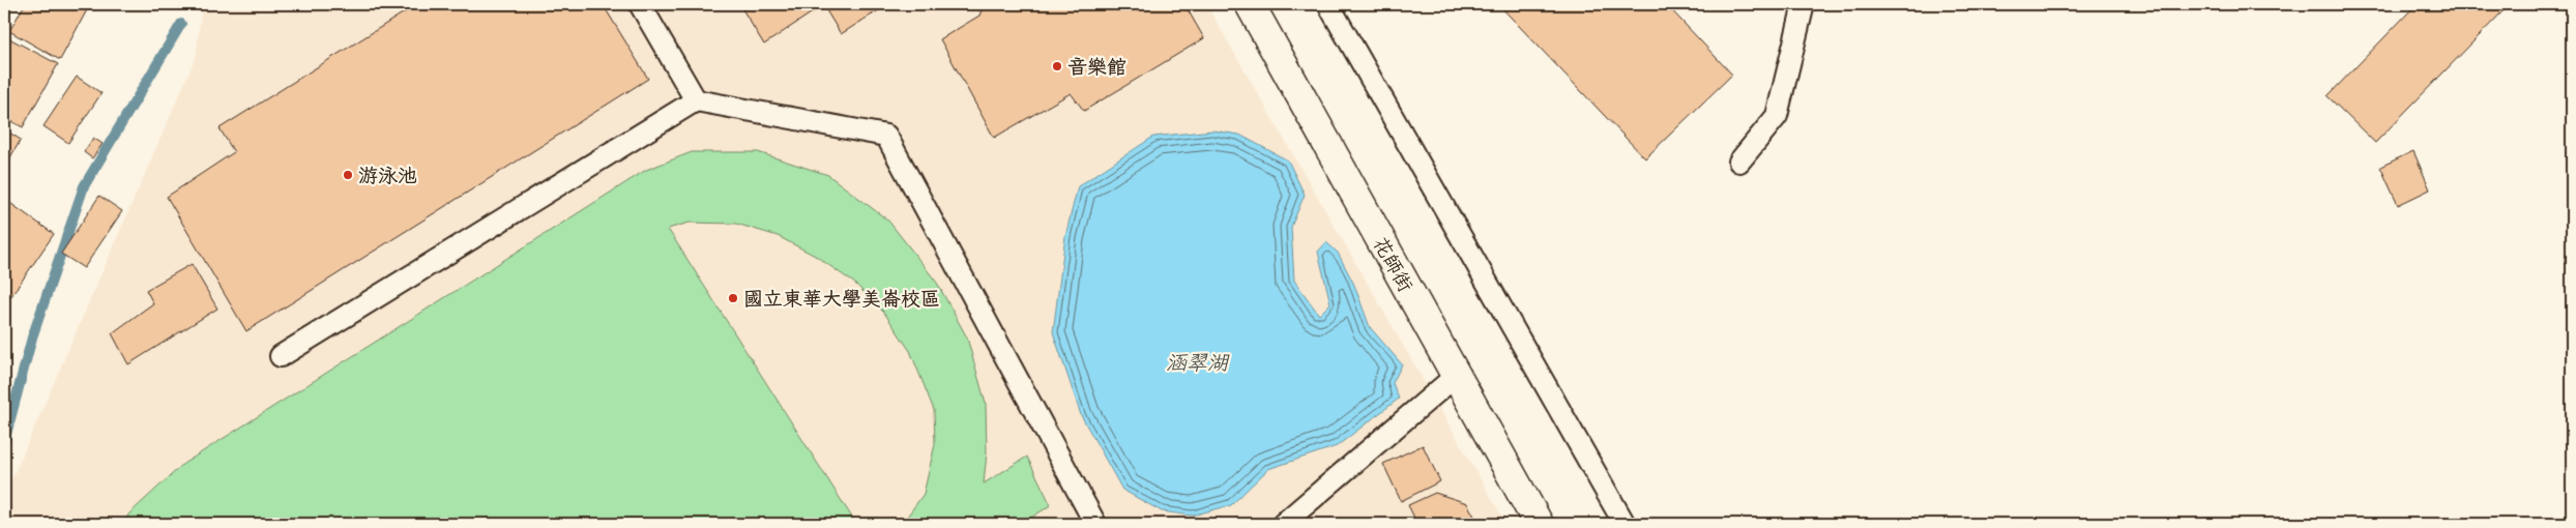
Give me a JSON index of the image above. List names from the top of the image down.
{
  "streets": {
    "street": ["花師街"]
  },
  "water": ["涵翠湖"],
  "places": ["音樂館", "游泳池", "國立東華大學美崙校區"]
}
